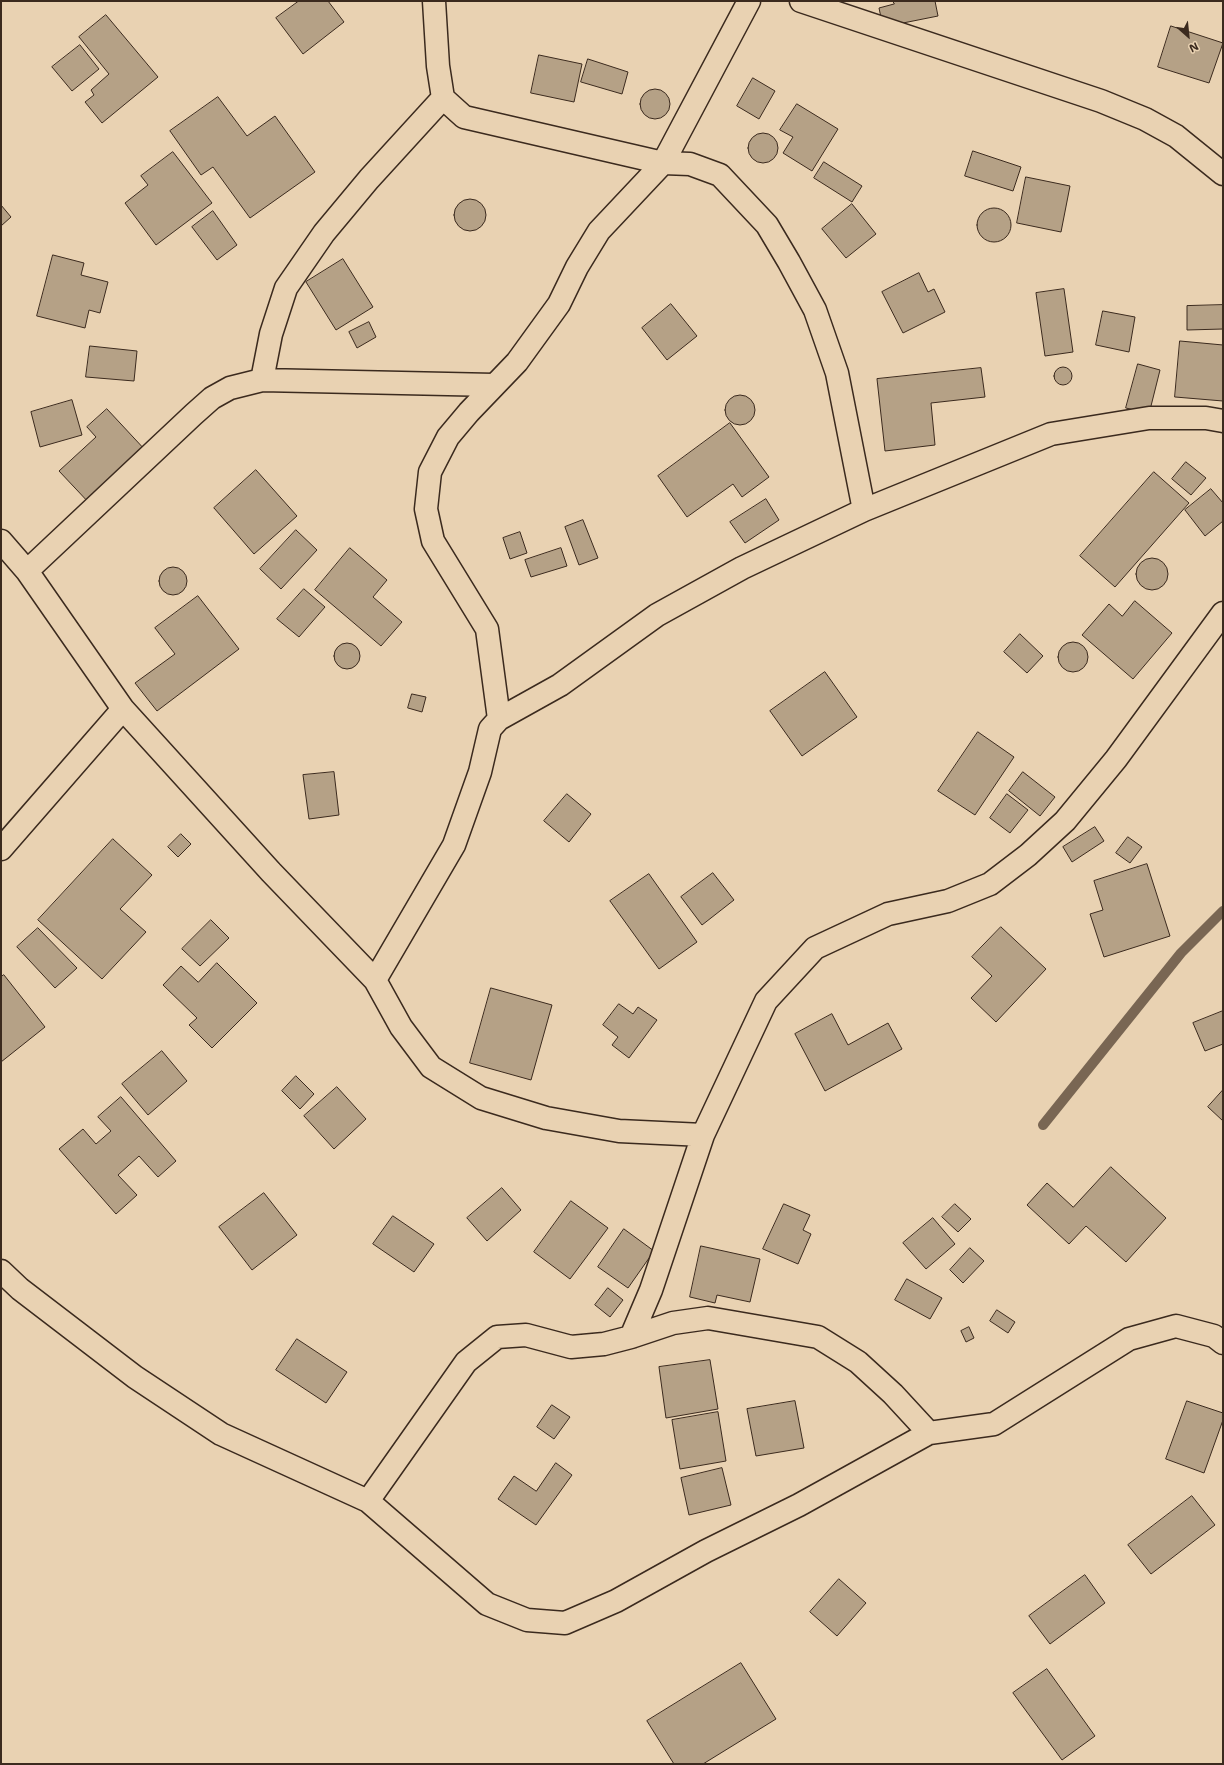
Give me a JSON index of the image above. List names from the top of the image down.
{
  "north": "bottom right"
}
